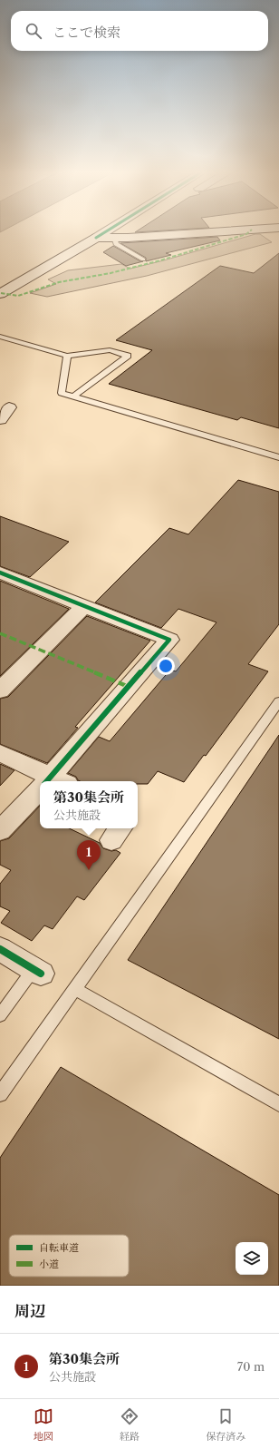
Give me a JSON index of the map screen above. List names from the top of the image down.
{
  "legend": ["自転車道", "小道"],
  "page": {
    "search": "ここで検索",
    "popup": ["第30集会所", "公共施設"],
    "pins": "1",
    "heading": "周辺",
    "list": [
      {
        "mark": "1",
        "name": "第30集会所",
        "note": "公共施設",
        "value": "70 m"
      }
    ],
    "nav": ["地図", "経路", "保存済み"]
  }
}
